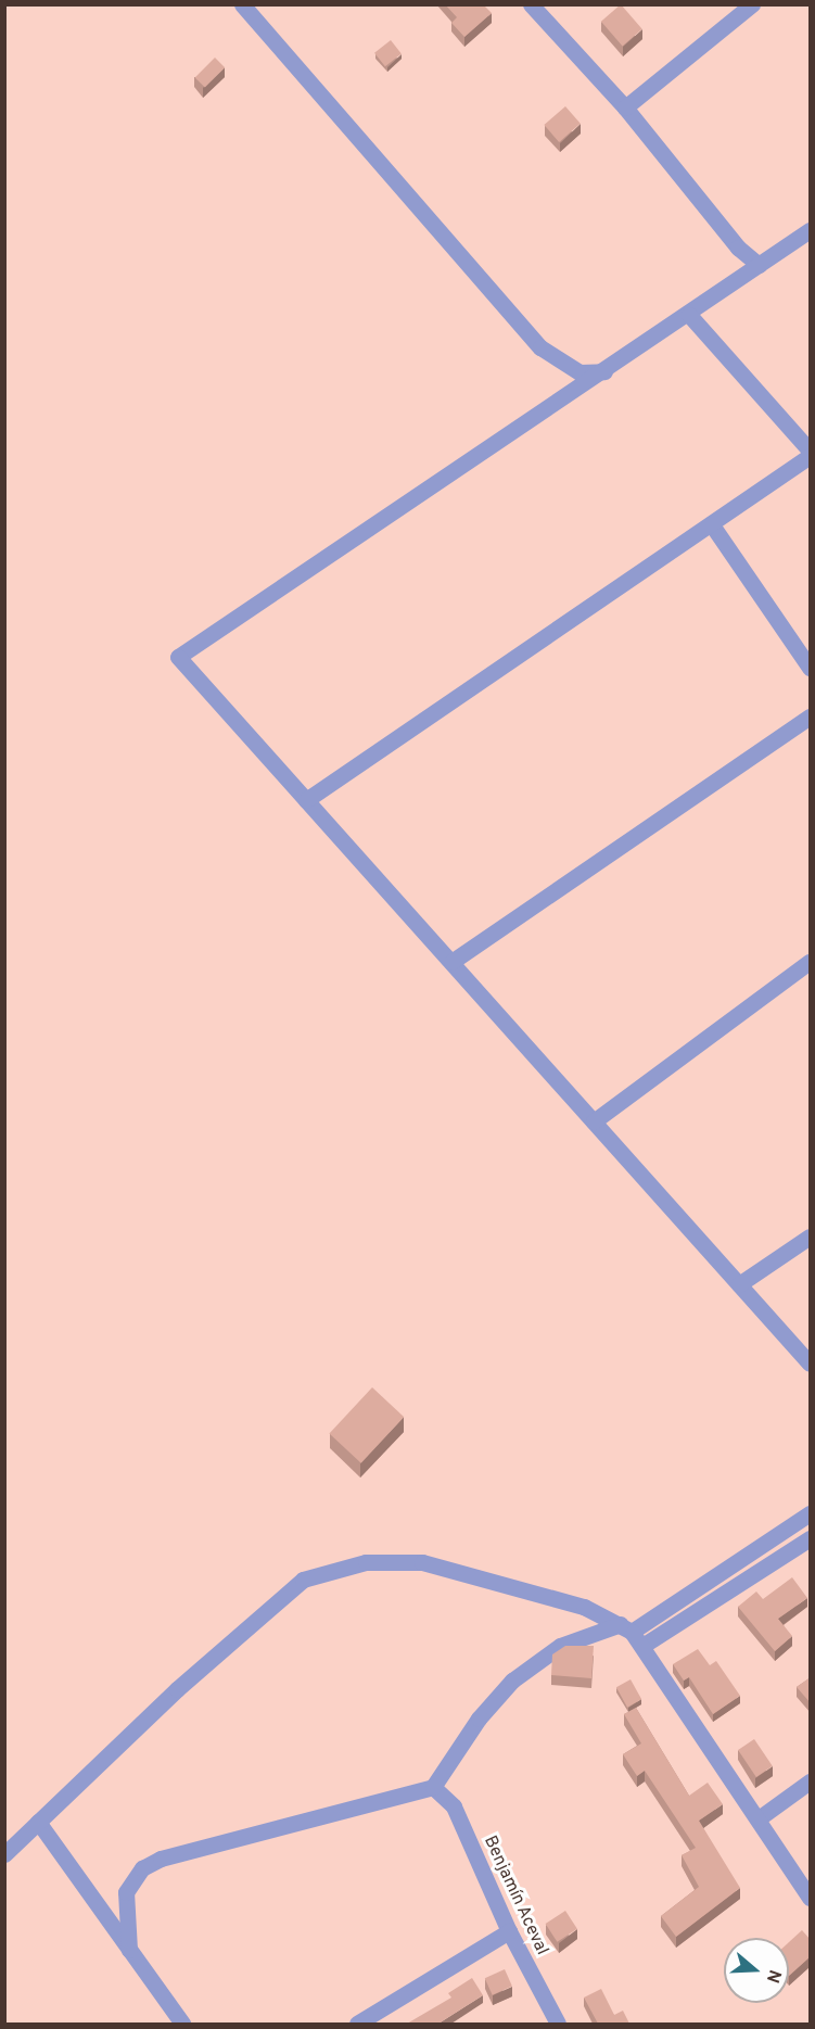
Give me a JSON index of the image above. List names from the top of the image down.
{
  "streets": {
    "street": ["Benjamín Aceval"]
  },
  "north": "right"
}
